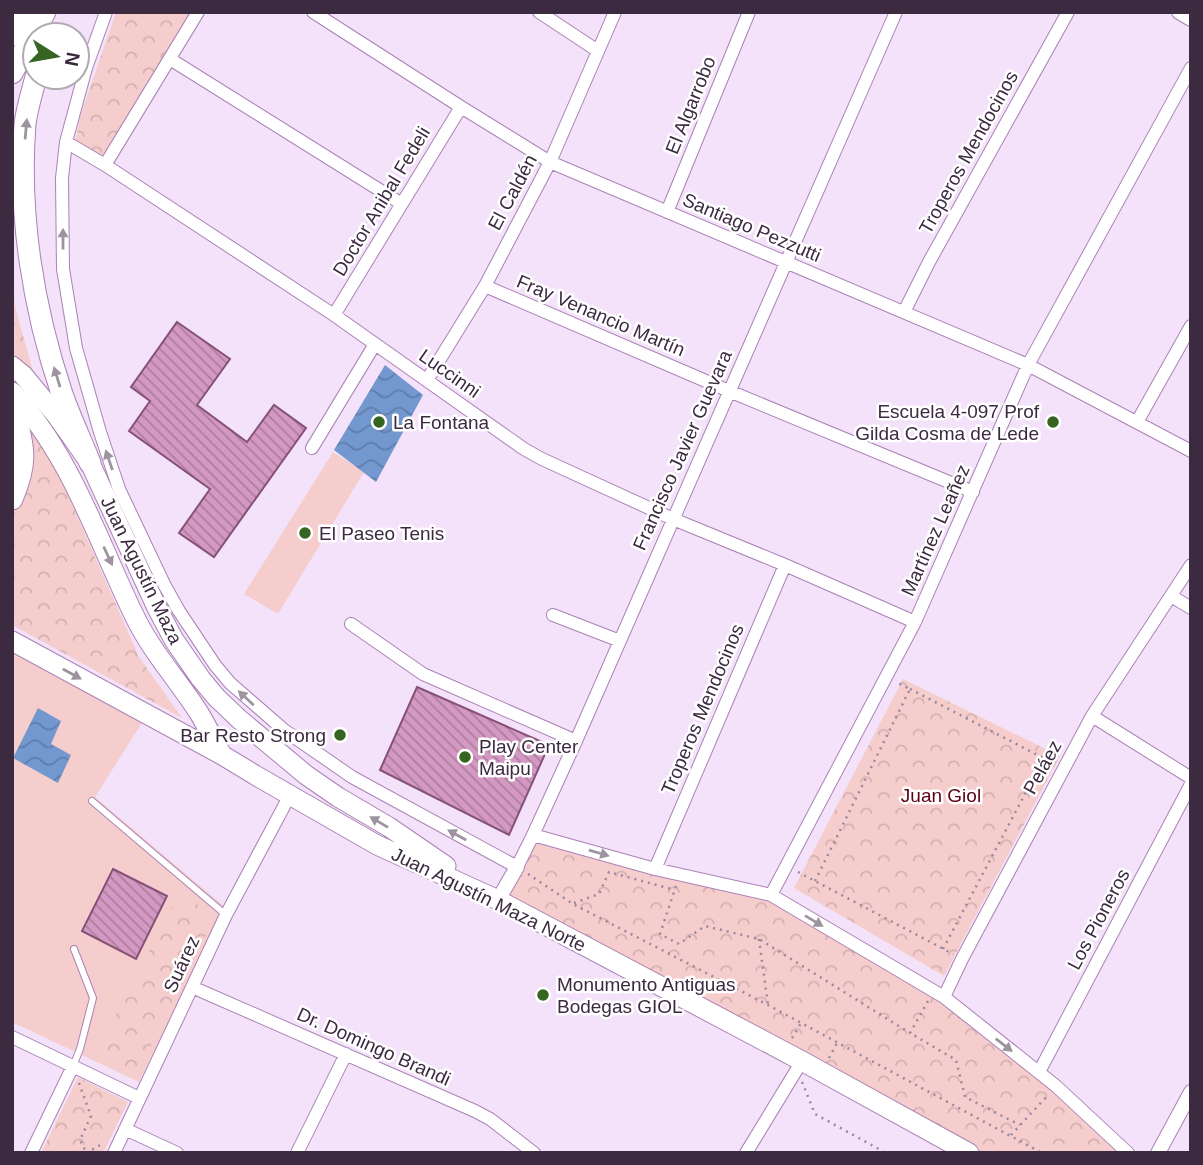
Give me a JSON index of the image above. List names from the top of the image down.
{
  "streets": {
    "main road": ["Juan Agustín Maza", "Juan Agustín Maza Norte"],
    "street": [
      "El Algarrobo",
      "Troperos Mendocinos",
      "El Caldén",
      "Doctor Anibal Fedeli",
      "Santiago Pezzutti",
      "Fray Venancio Martín",
      "Luccinni",
      "Francisco Javier Guevara",
      "Martínez Leañez",
      "Peláez",
      "Los Pioneros",
      "Suárez",
      "Dr. Domingo Brandi"
    ]
  },
  "crossings": [
    ["El Algarrobo", "Santiago Pezzutti"],
    ["Troperos Mendocinos", "Santiago Pezzutti"],
    ["Troperos Mendocinos", "Luccinni"],
    ["El Caldén", "Santiago Pezzutti"],
    ["El Caldén", "Fray Venancio Martín"],
    ["El Caldén", "Luccinni"],
    ["Doctor Anibal Fedeli", "Santiago Pezzutti"],
    ["Doctor Anibal Fedeli", "Luccinni"],
    ["Santiago Pezzutti", "Francisco Javier Guevara"],
    ["Santiago Pezzutti", "Martínez Leañez"],
    ["Fray Venancio Martín", "Francisco Javier Guevara"],
    ["Fray Venancio Martín", "Martínez Leañez"],
    ["Luccinni", "Francisco Javier Guevara"],
    ["Luccinni", "Martínez Leañez"],
    ["Francisco Javier Guevara", "Juan Agustín Maza"],
    ["Francisco Javier Guevara", "Juan Agustín Maza Norte"],
    ["Juan Agustín Maza", "Juan Agustín Maza Norte"],
    ["Juan Agustín Maza Norte", "Suárez"],
    ["Suárez", "Dr. Domingo Brandi"]
  ],
  "parks": ["Juan Giol"],
  "places": [
    "La Fontana",
    "Escuela 4-097 Prof Gilda Cosma de Lede",
    "El Paseo Tenis",
    "Bar Resto Strong",
    "Play Center Maipu",
    "Monumento Antiguas Bodegas GIOL"
  ],
  "north": "right"
}
